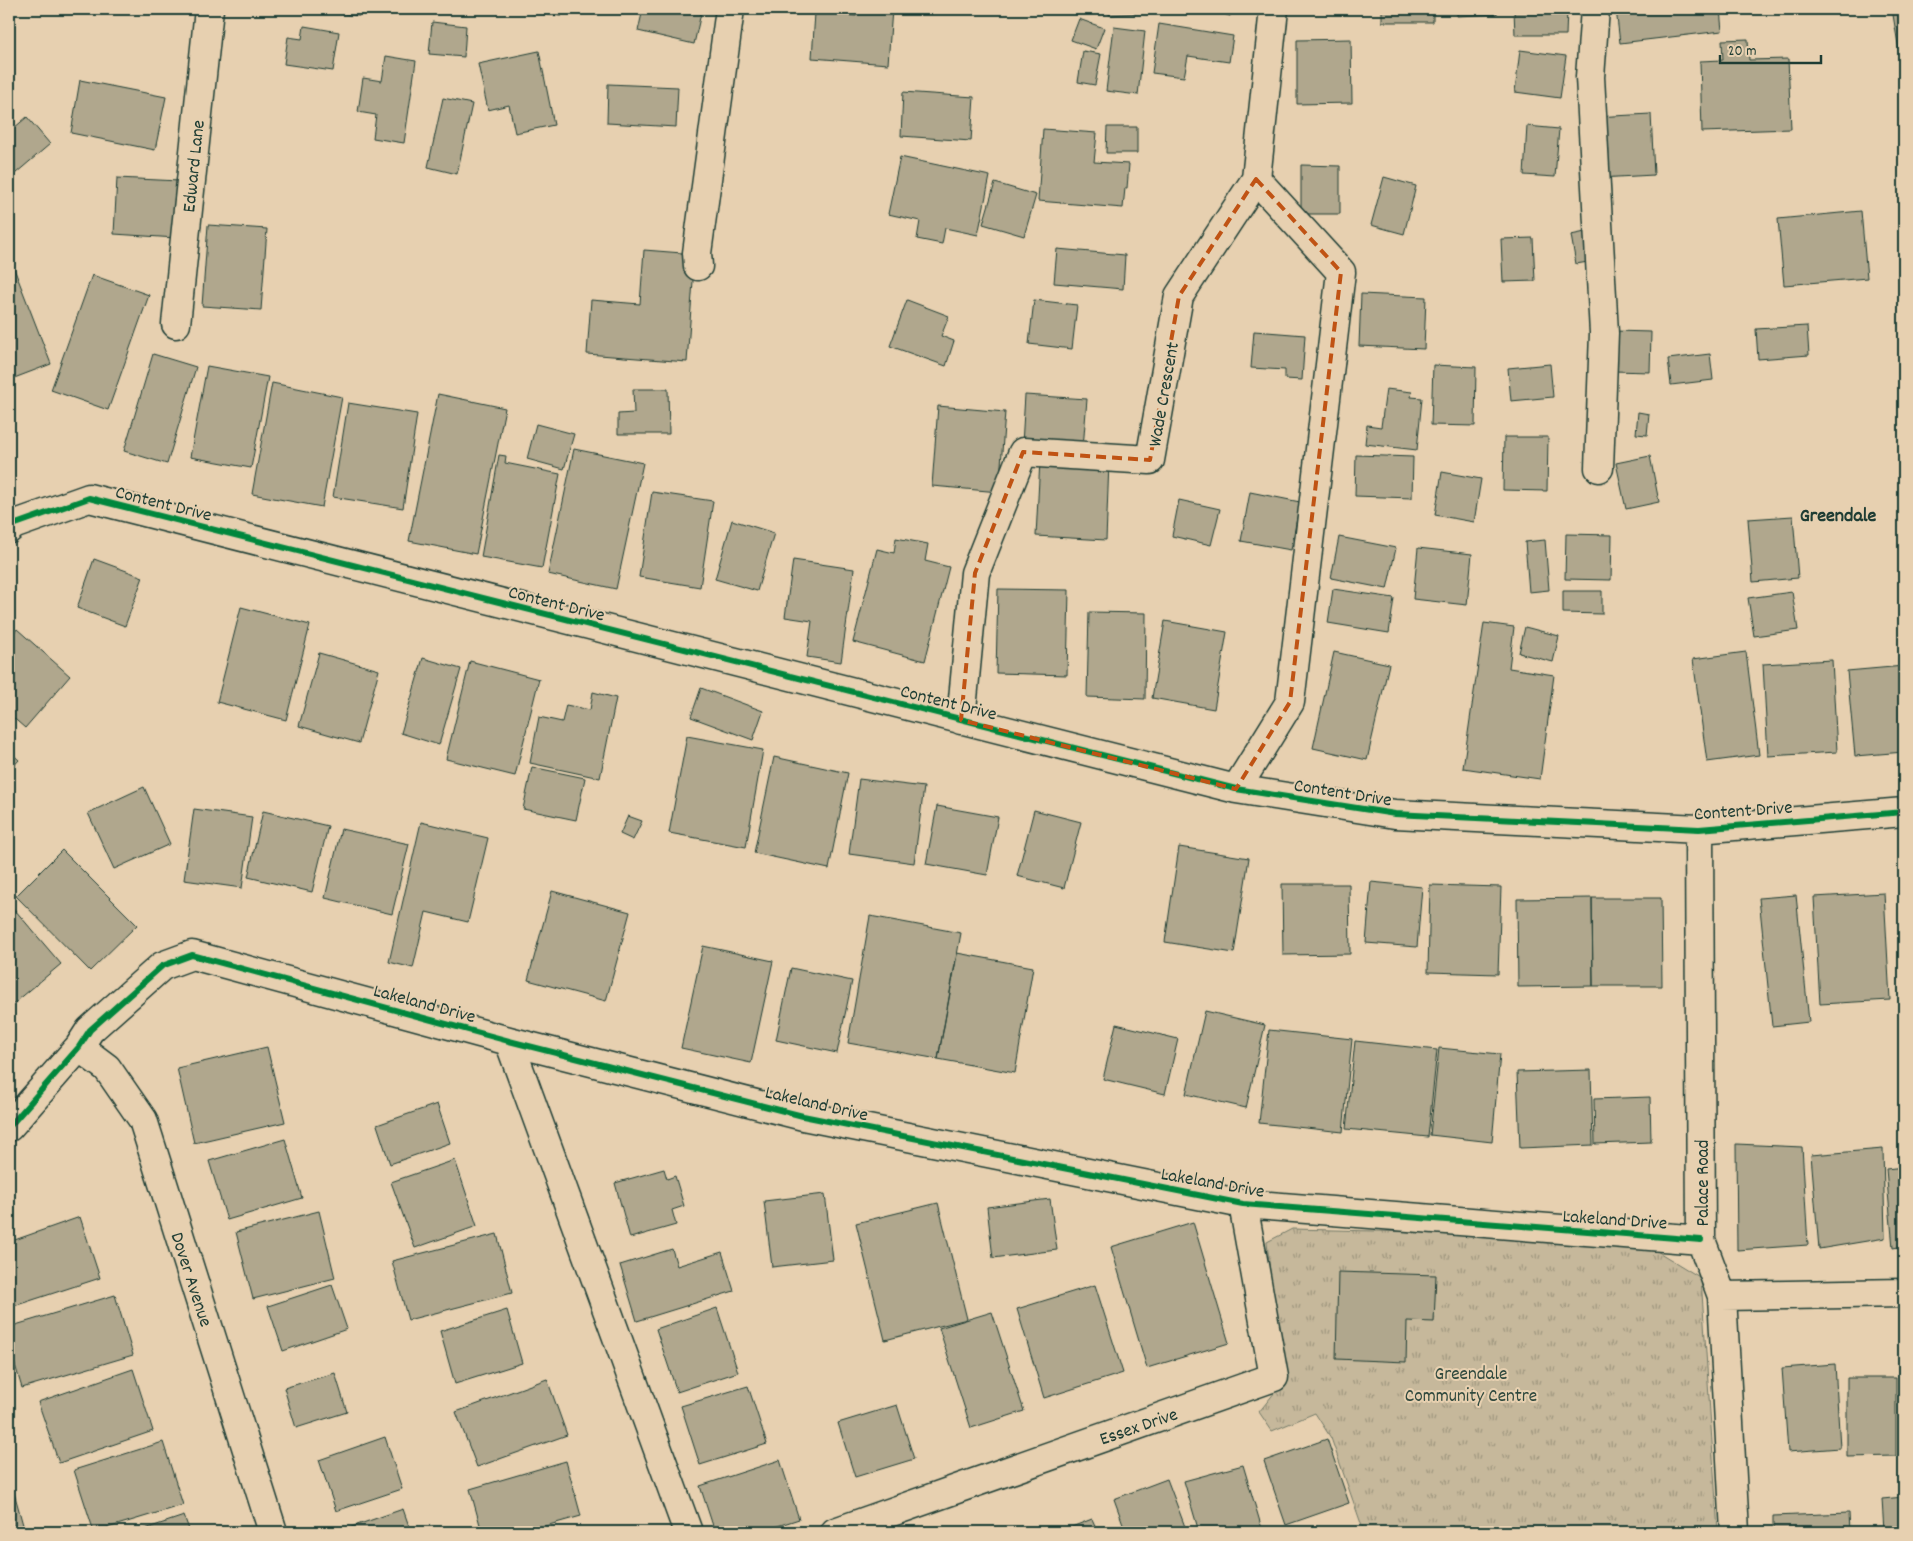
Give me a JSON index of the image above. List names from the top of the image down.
{
  "streets": {
    "street": [
      "Edward Lane",
      "Wade Crescent",
      "Content Drive",
      "Lakeland Drive",
      "Palace Road",
      "Dover Avenue",
      "Essex Drive"
    ]
  },
  "crossings": [
    ["Wade Crescent", "Content Drive"],
    ["Content Drive", "Palace Road"],
    ["Lakeland Drive", "Palace Road"],
    ["Lakeland Drive", "Dover Avenue"],
    ["Lakeland Drive", "Essex Drive"]
  ],
  "districts": ["Greendale"],
  "parks": ["Greendale Community Centre"],
  "scale_bar": "20 m"
}
